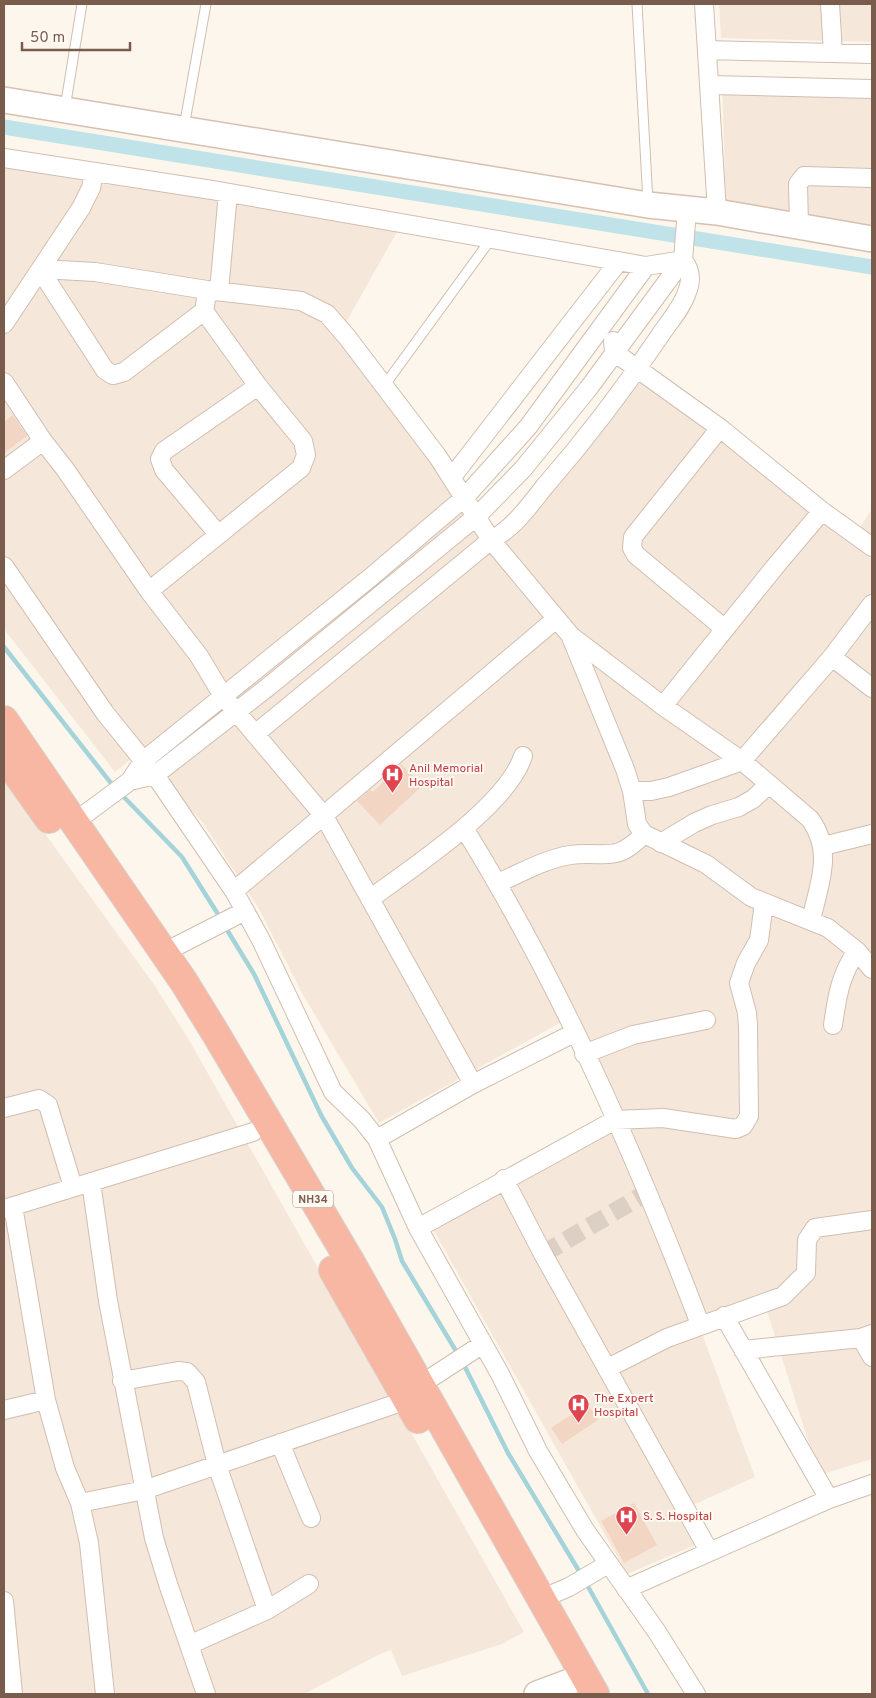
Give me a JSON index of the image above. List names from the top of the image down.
{
  "streets": {
    "highway": ["NH34"]
  },
  "places": {
    "hospital": ["Anil Memorial Hospital", "The Expert Hospital", "S. S. Hospital"]
  },
  "scale_bar": "50 m"
}
